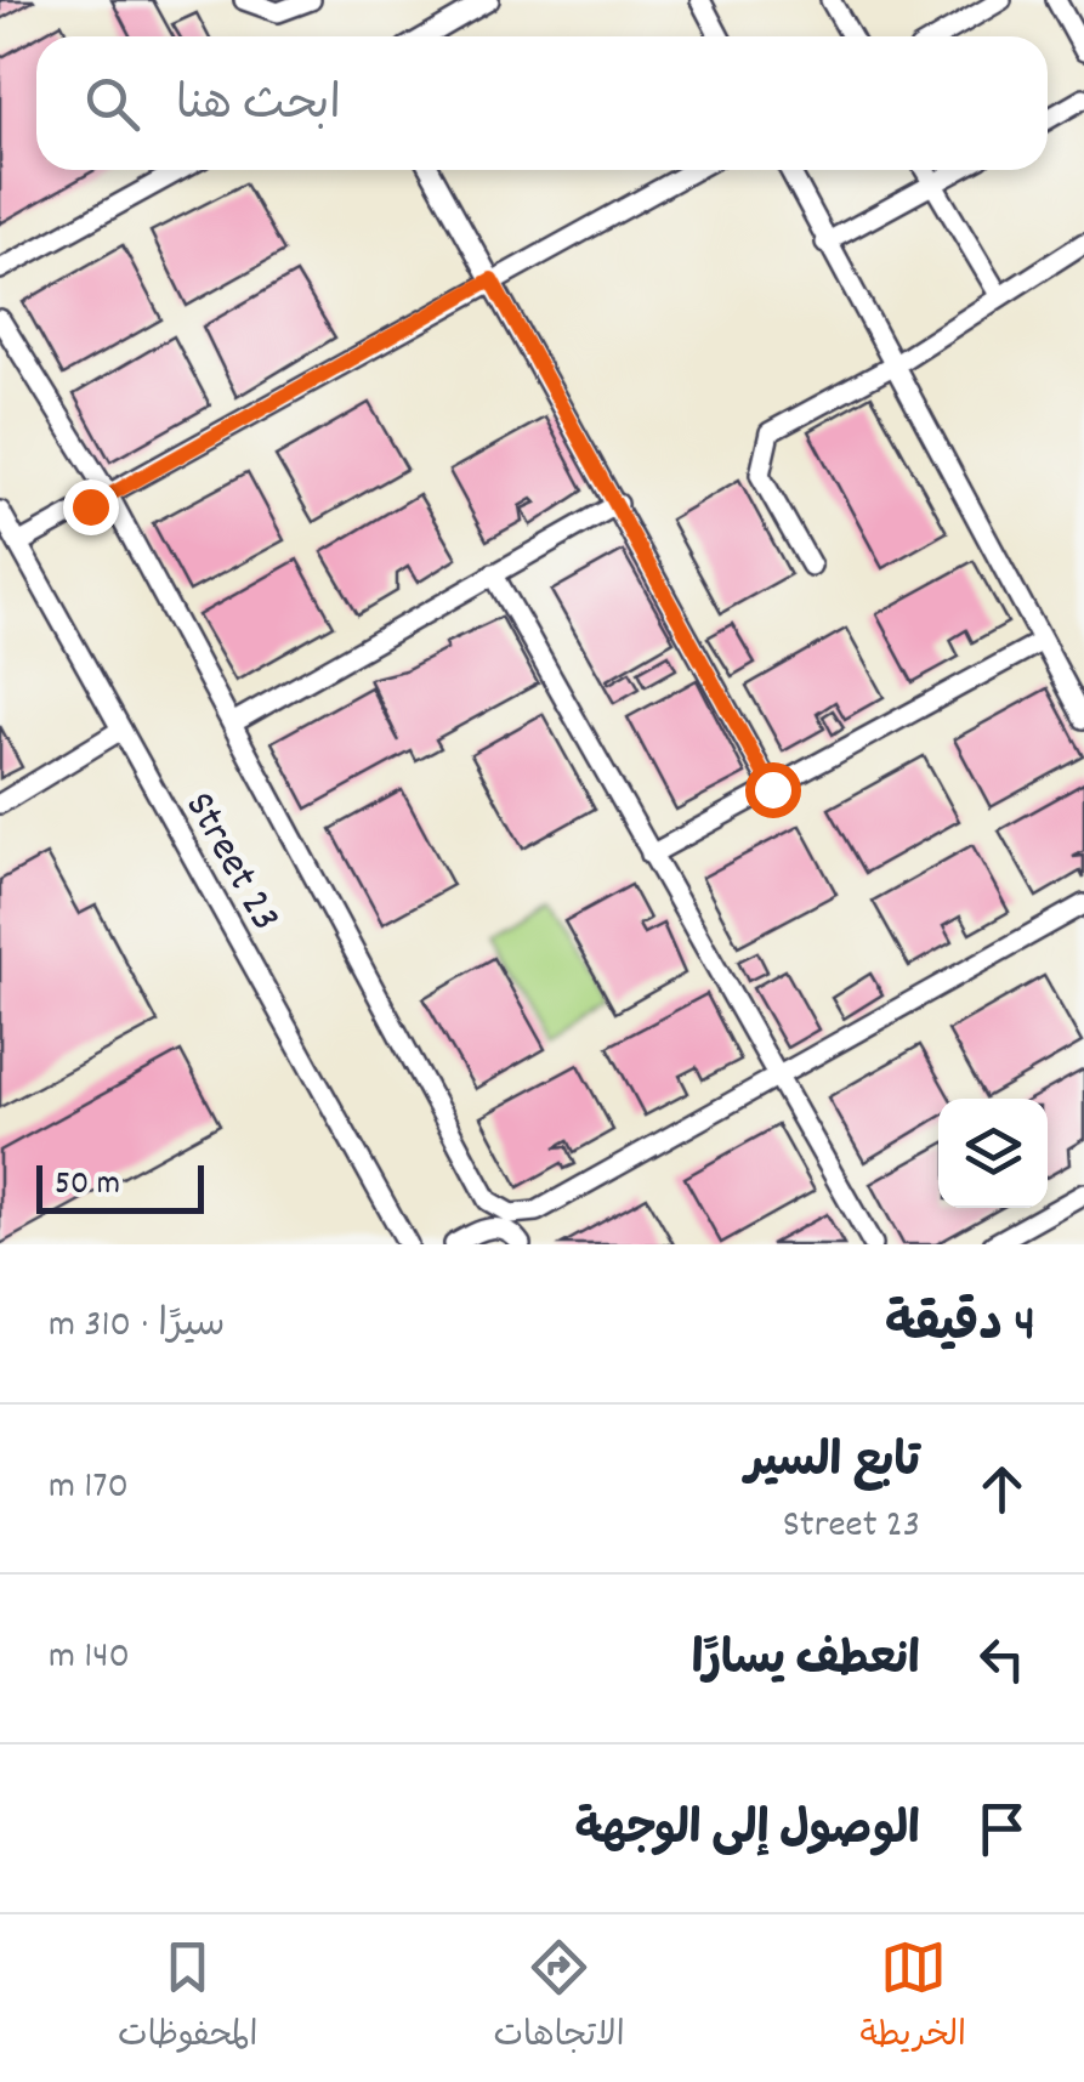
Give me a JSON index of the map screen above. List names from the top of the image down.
{
  "streets": {
    "street": ["Street 23"]
  },
  "scale_bar": "50 m",
  "page": {
    "search": "ابحث هنا",
    "scale": "50 m",
    "heading": ["4 دقيقة", "سيرًا · 310 m"],
    "list": [
      ["تابع السير", "Street 23", "170 m"],
      ["انعطف يسارًا", "140 m"],
      "الوصول إلى الوجهة"
    ],
    "nav": ["الخريطة", "الاتجاهات", "المحفوظات"]
  }
}
